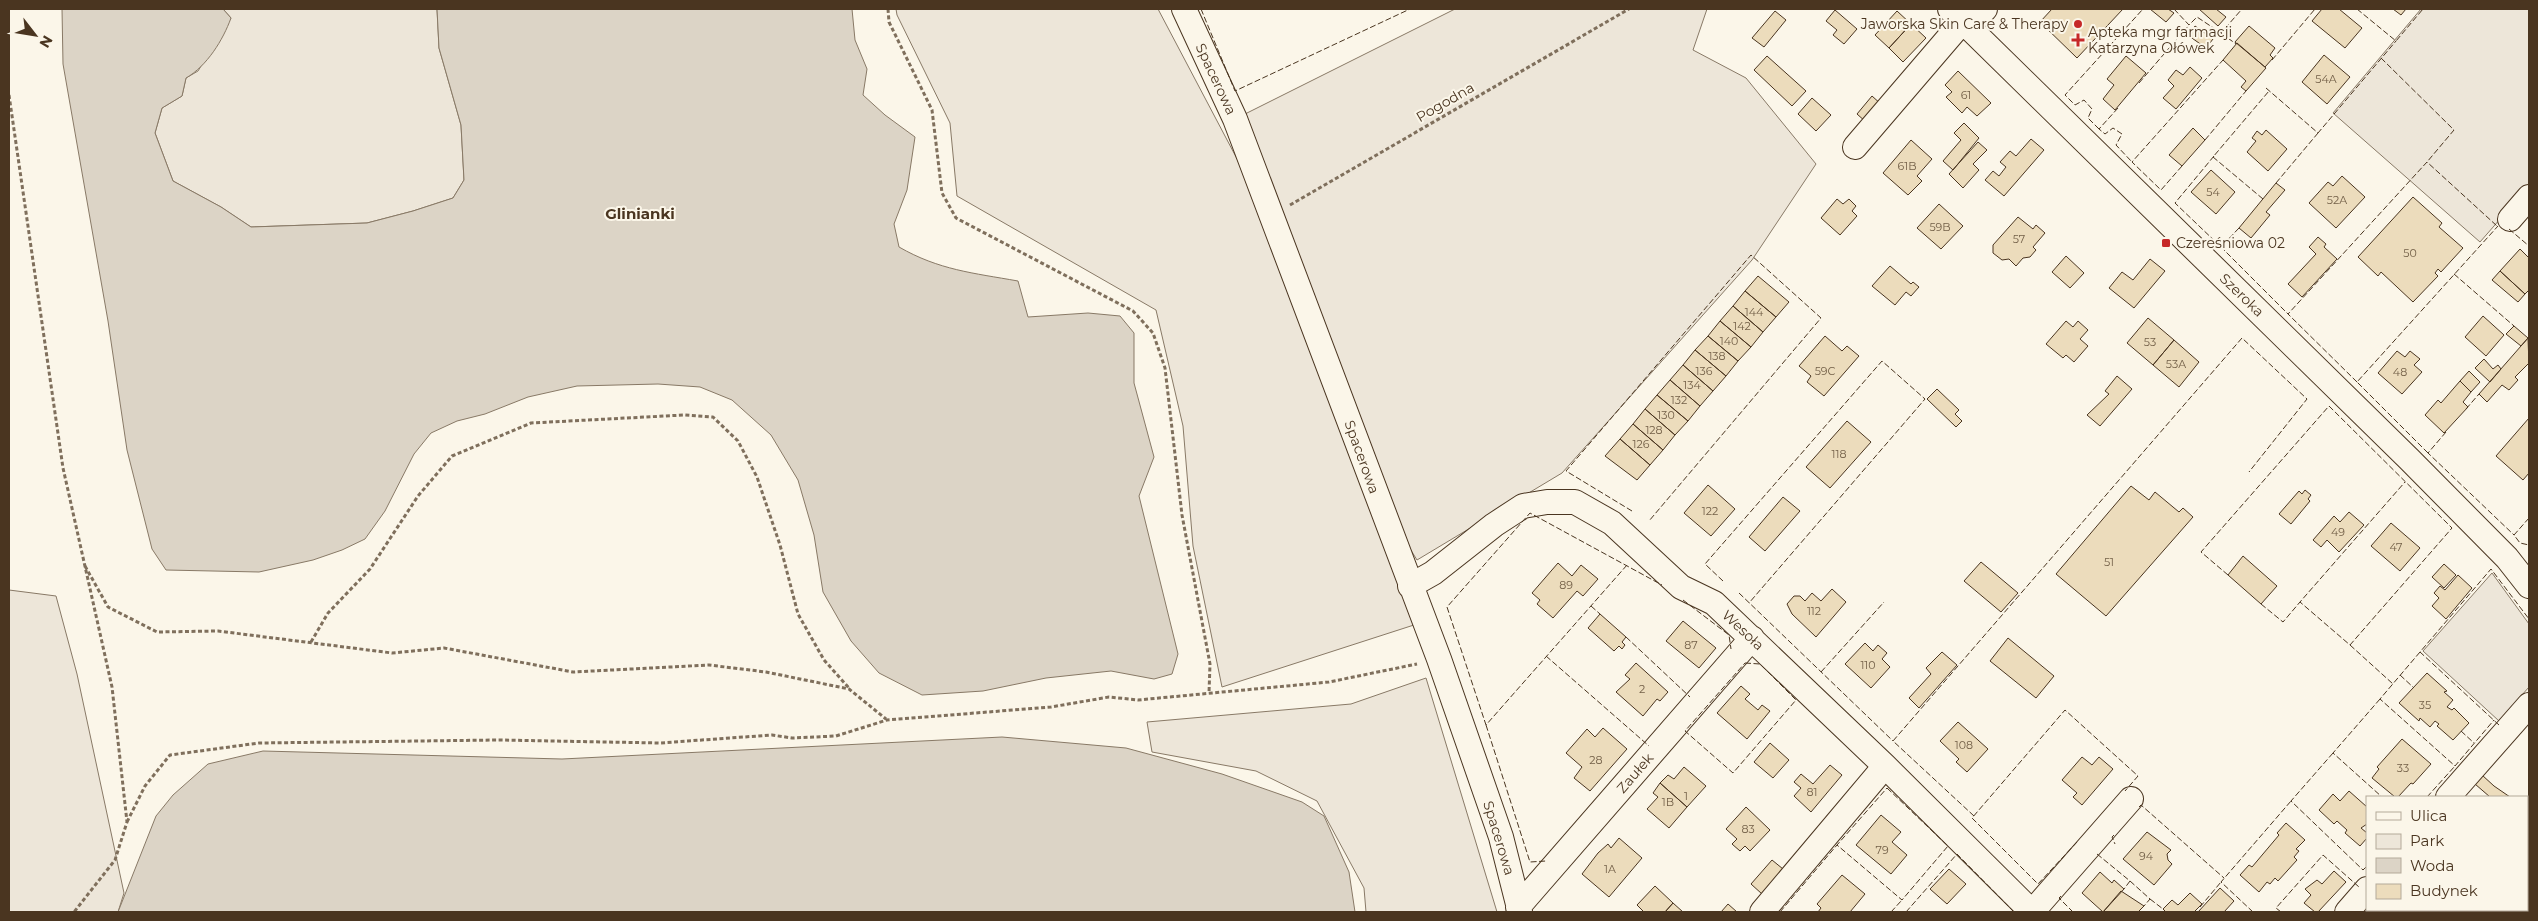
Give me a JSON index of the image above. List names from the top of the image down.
{
  "streets": {
    "street": [
      "Spacerowa",
      "Szeroka",
      "Wesoła",
      "Zaułek"
    ],
    "path": ["Pogodna"]
  },
  "crossings": [
    ["Spacerowa", "Pogodna"],
    ["Spacerowa", "Wesoła"],
    ["Spacerowa", "Zaułek"],
    ["Wesoła", "Zaułek"]
  ],
  "districts": ["Glinianki"],
  "places": {
    "other": ["Jaworska Skin Care & Therapy"],
    "health": ["Apteka mgr farmacji Katarzyna Ołówek"],
    "transit": ["Czereśniowa 02"]
  },
  "house_numbers": [
    "54A",
    "61",
    "61B",
    "54",
    "52A",
    "59B",
    "57",
    "50",
    "144",
    "142",
    "140",
    "53",
    "138",
    "53A",
    "136",
    "59C",
    "48",
    "134",
    "132",
    "130",
    "128",
    "126",
    "118",
    "122",
    "49",
    "47",
    "51",
    "89",
    "112",
    "87",
    "110",
    "2",
    "35",
    "108",
    "28",
    "33",
    "81",
    "1",
    "1B",
    "83",
    "79",
    "94",
    "1A"
  ],
  "legend": [
    "Ulica",
    "Park",
    "Woda",
    "Budynek"
  ],
  "north": "bottom right"
}
